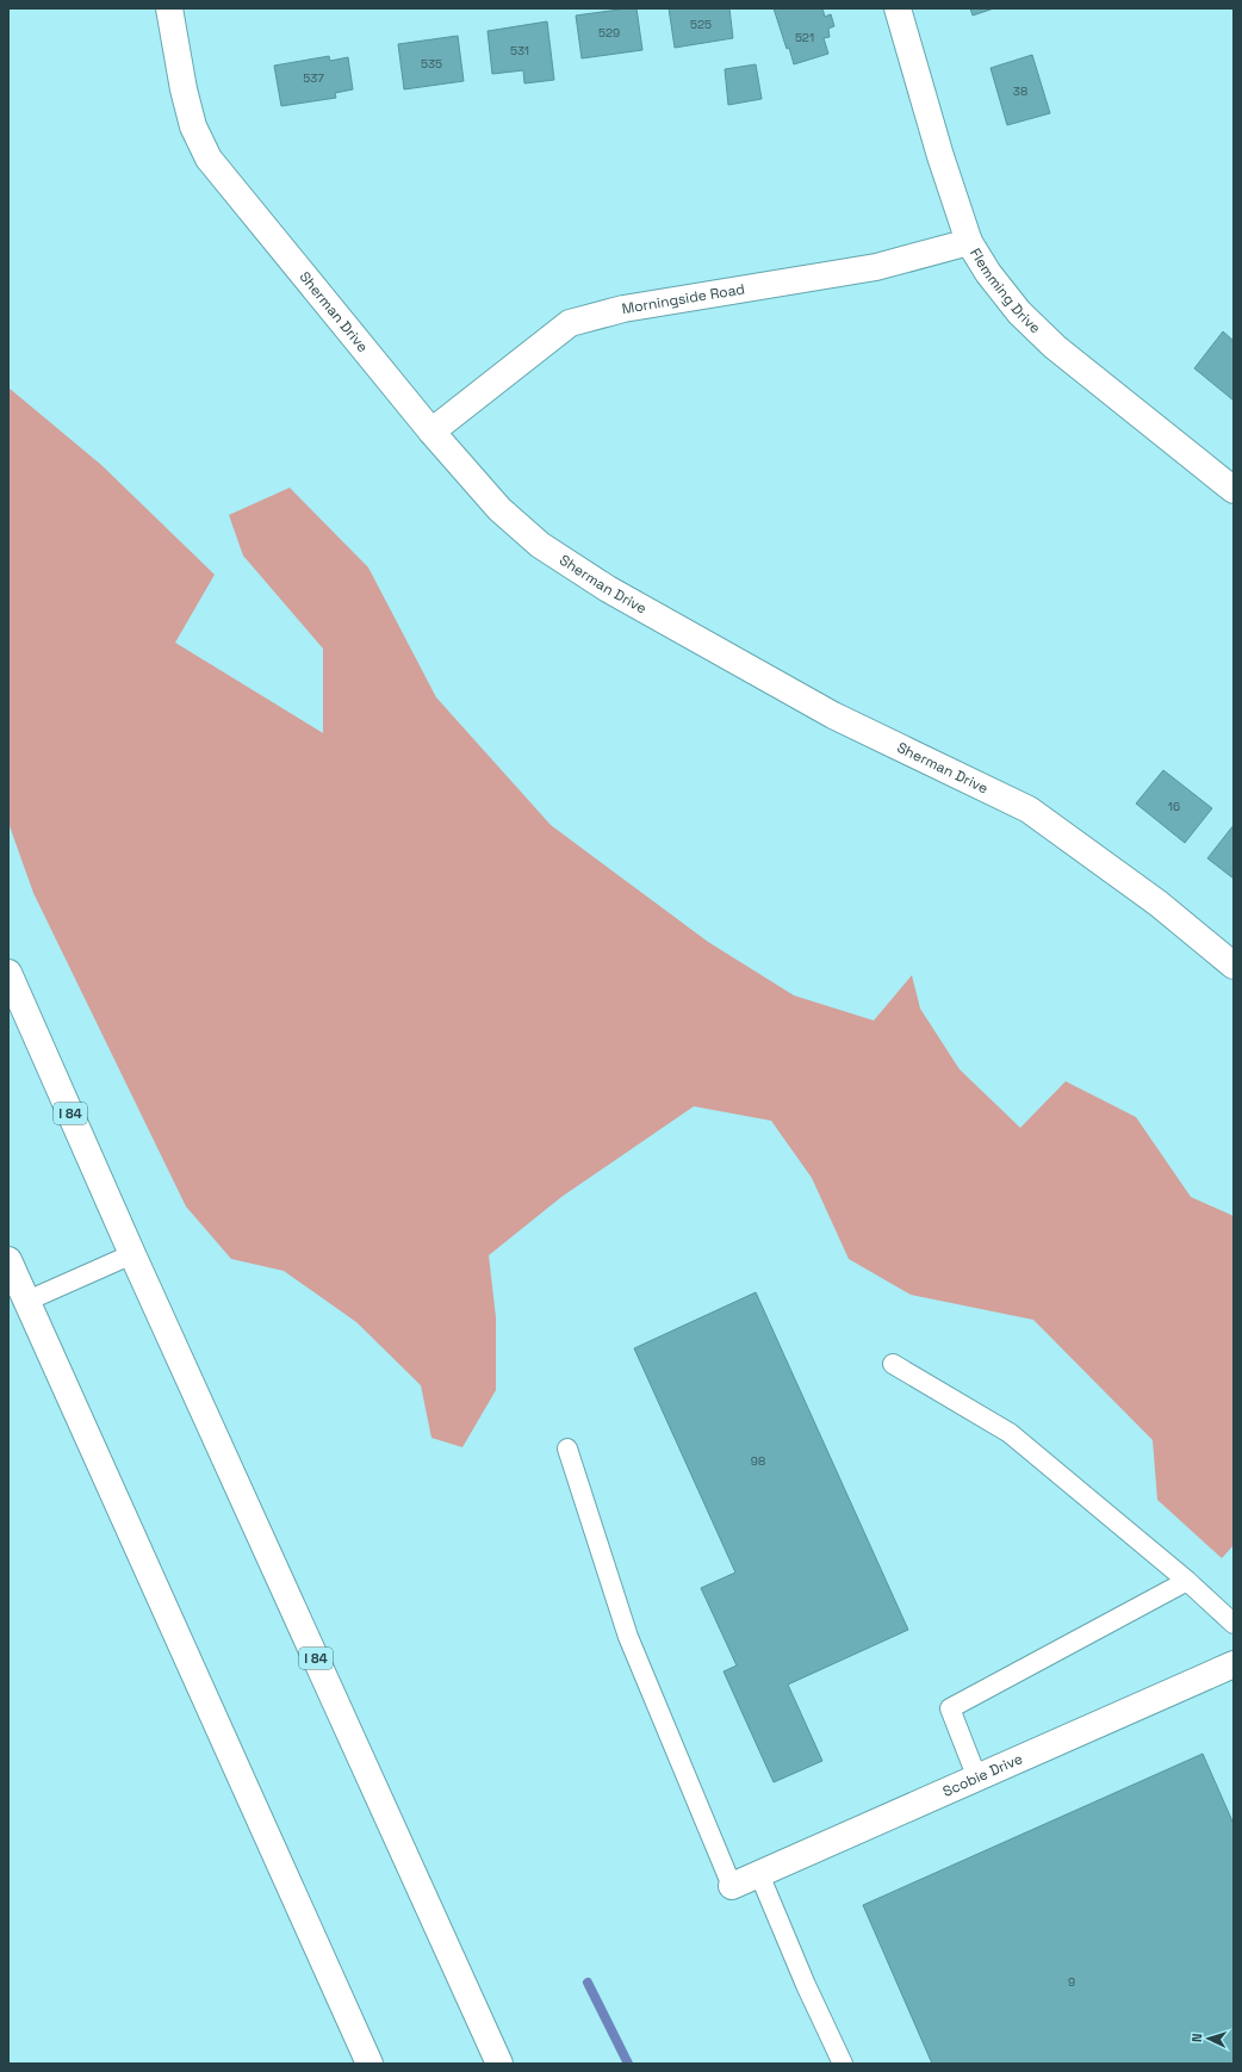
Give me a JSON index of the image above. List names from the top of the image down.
{
  "streets": {
    "main road": [
      "Flemming Drive",
      "Morningside Road",
      "Sherman Drive",
      "I 84",
      "Scobie Drive"
    ]
  },
  "crossings": [
    ["Flemming Drive", "Morningside Road"],
    ["Morningside Road", "Sherman Drive"]
  ],
  "house_numbers": [
    "525",
    "529",
    "521",
    "531",
    "535",
    "537",
    "38",
    "16",
    "98",
    "9"
  ],
  "north": "left"
}
